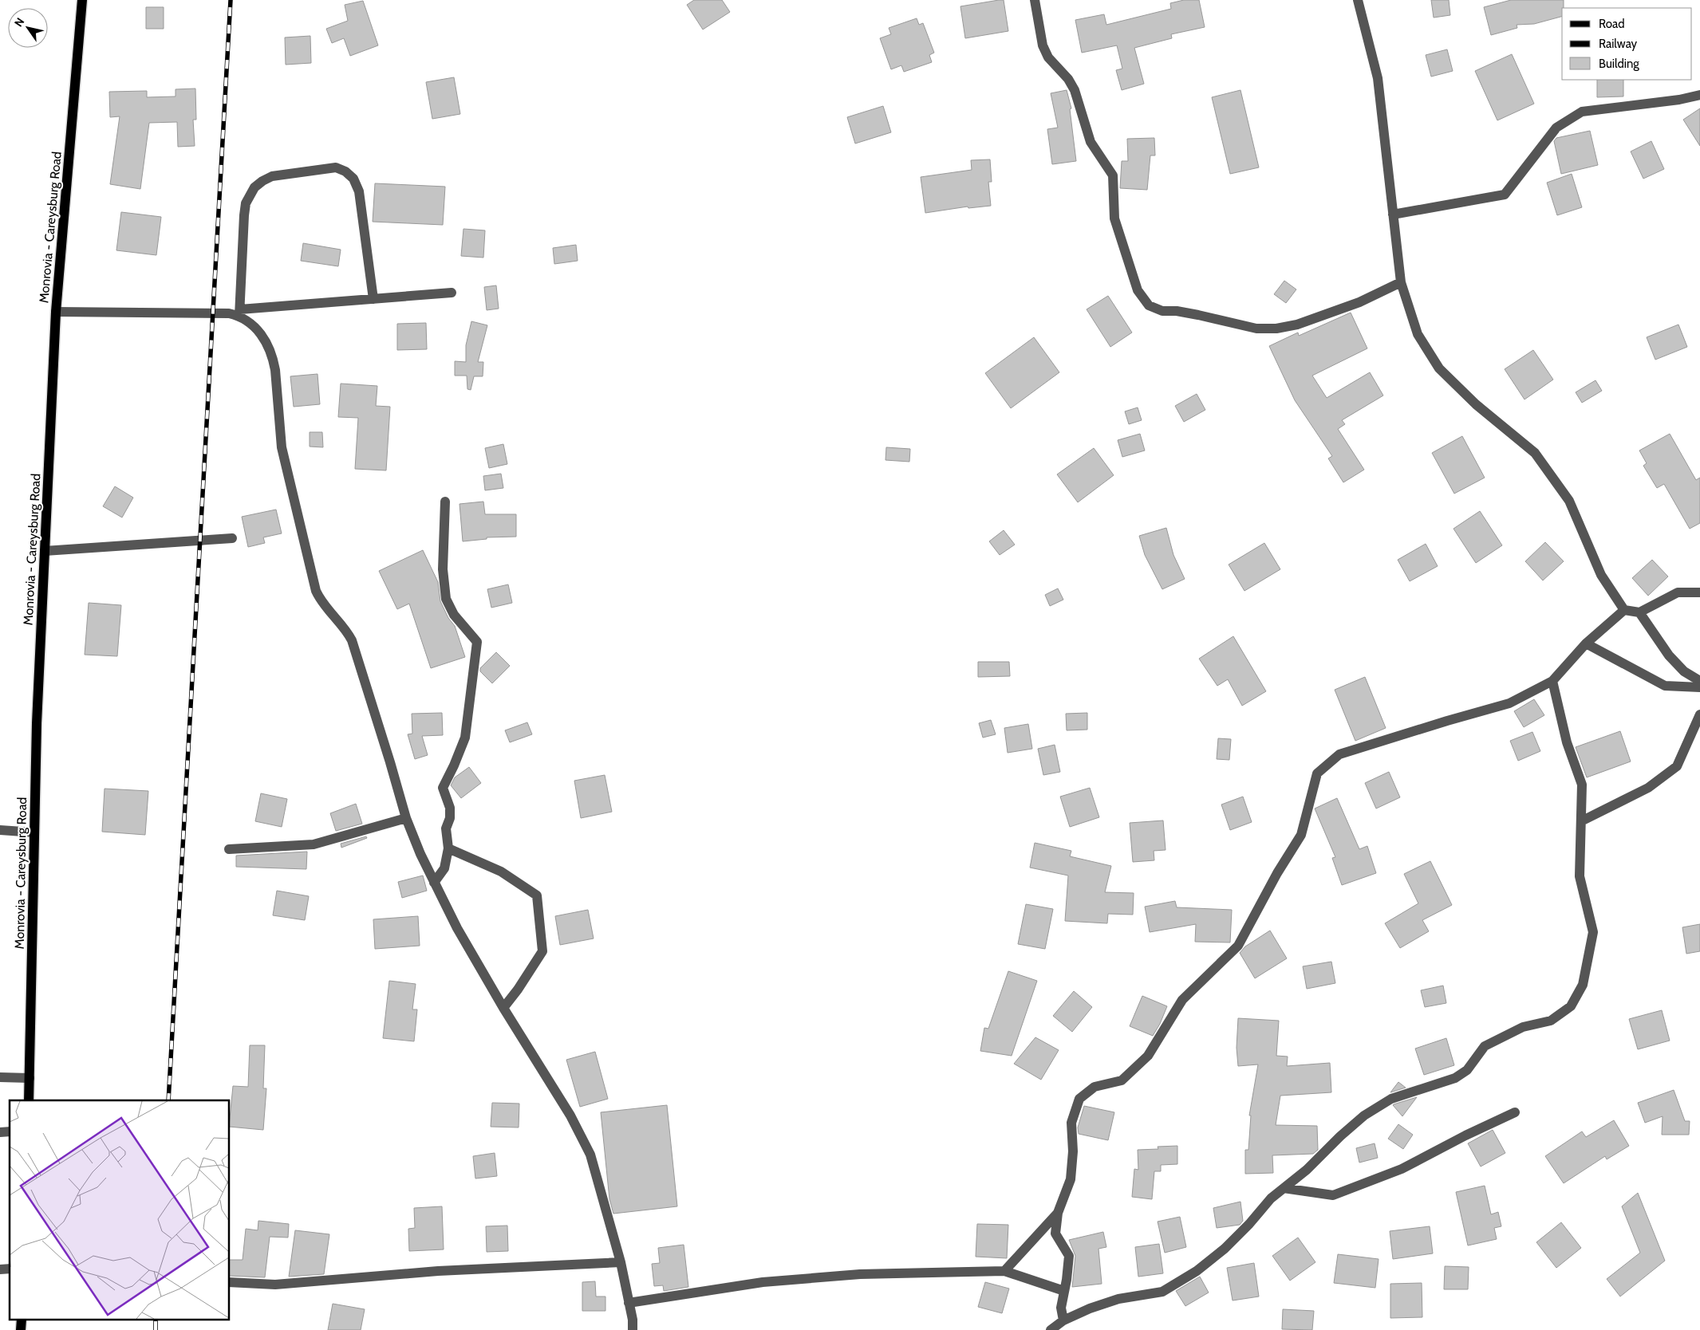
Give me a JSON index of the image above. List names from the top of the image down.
{
  "streets": {
    "main road": ["Monrovia - Careysburg Road"]
  },
  "legend": ["Road", "Railway", "Building"],
  "north": "top left"
}
